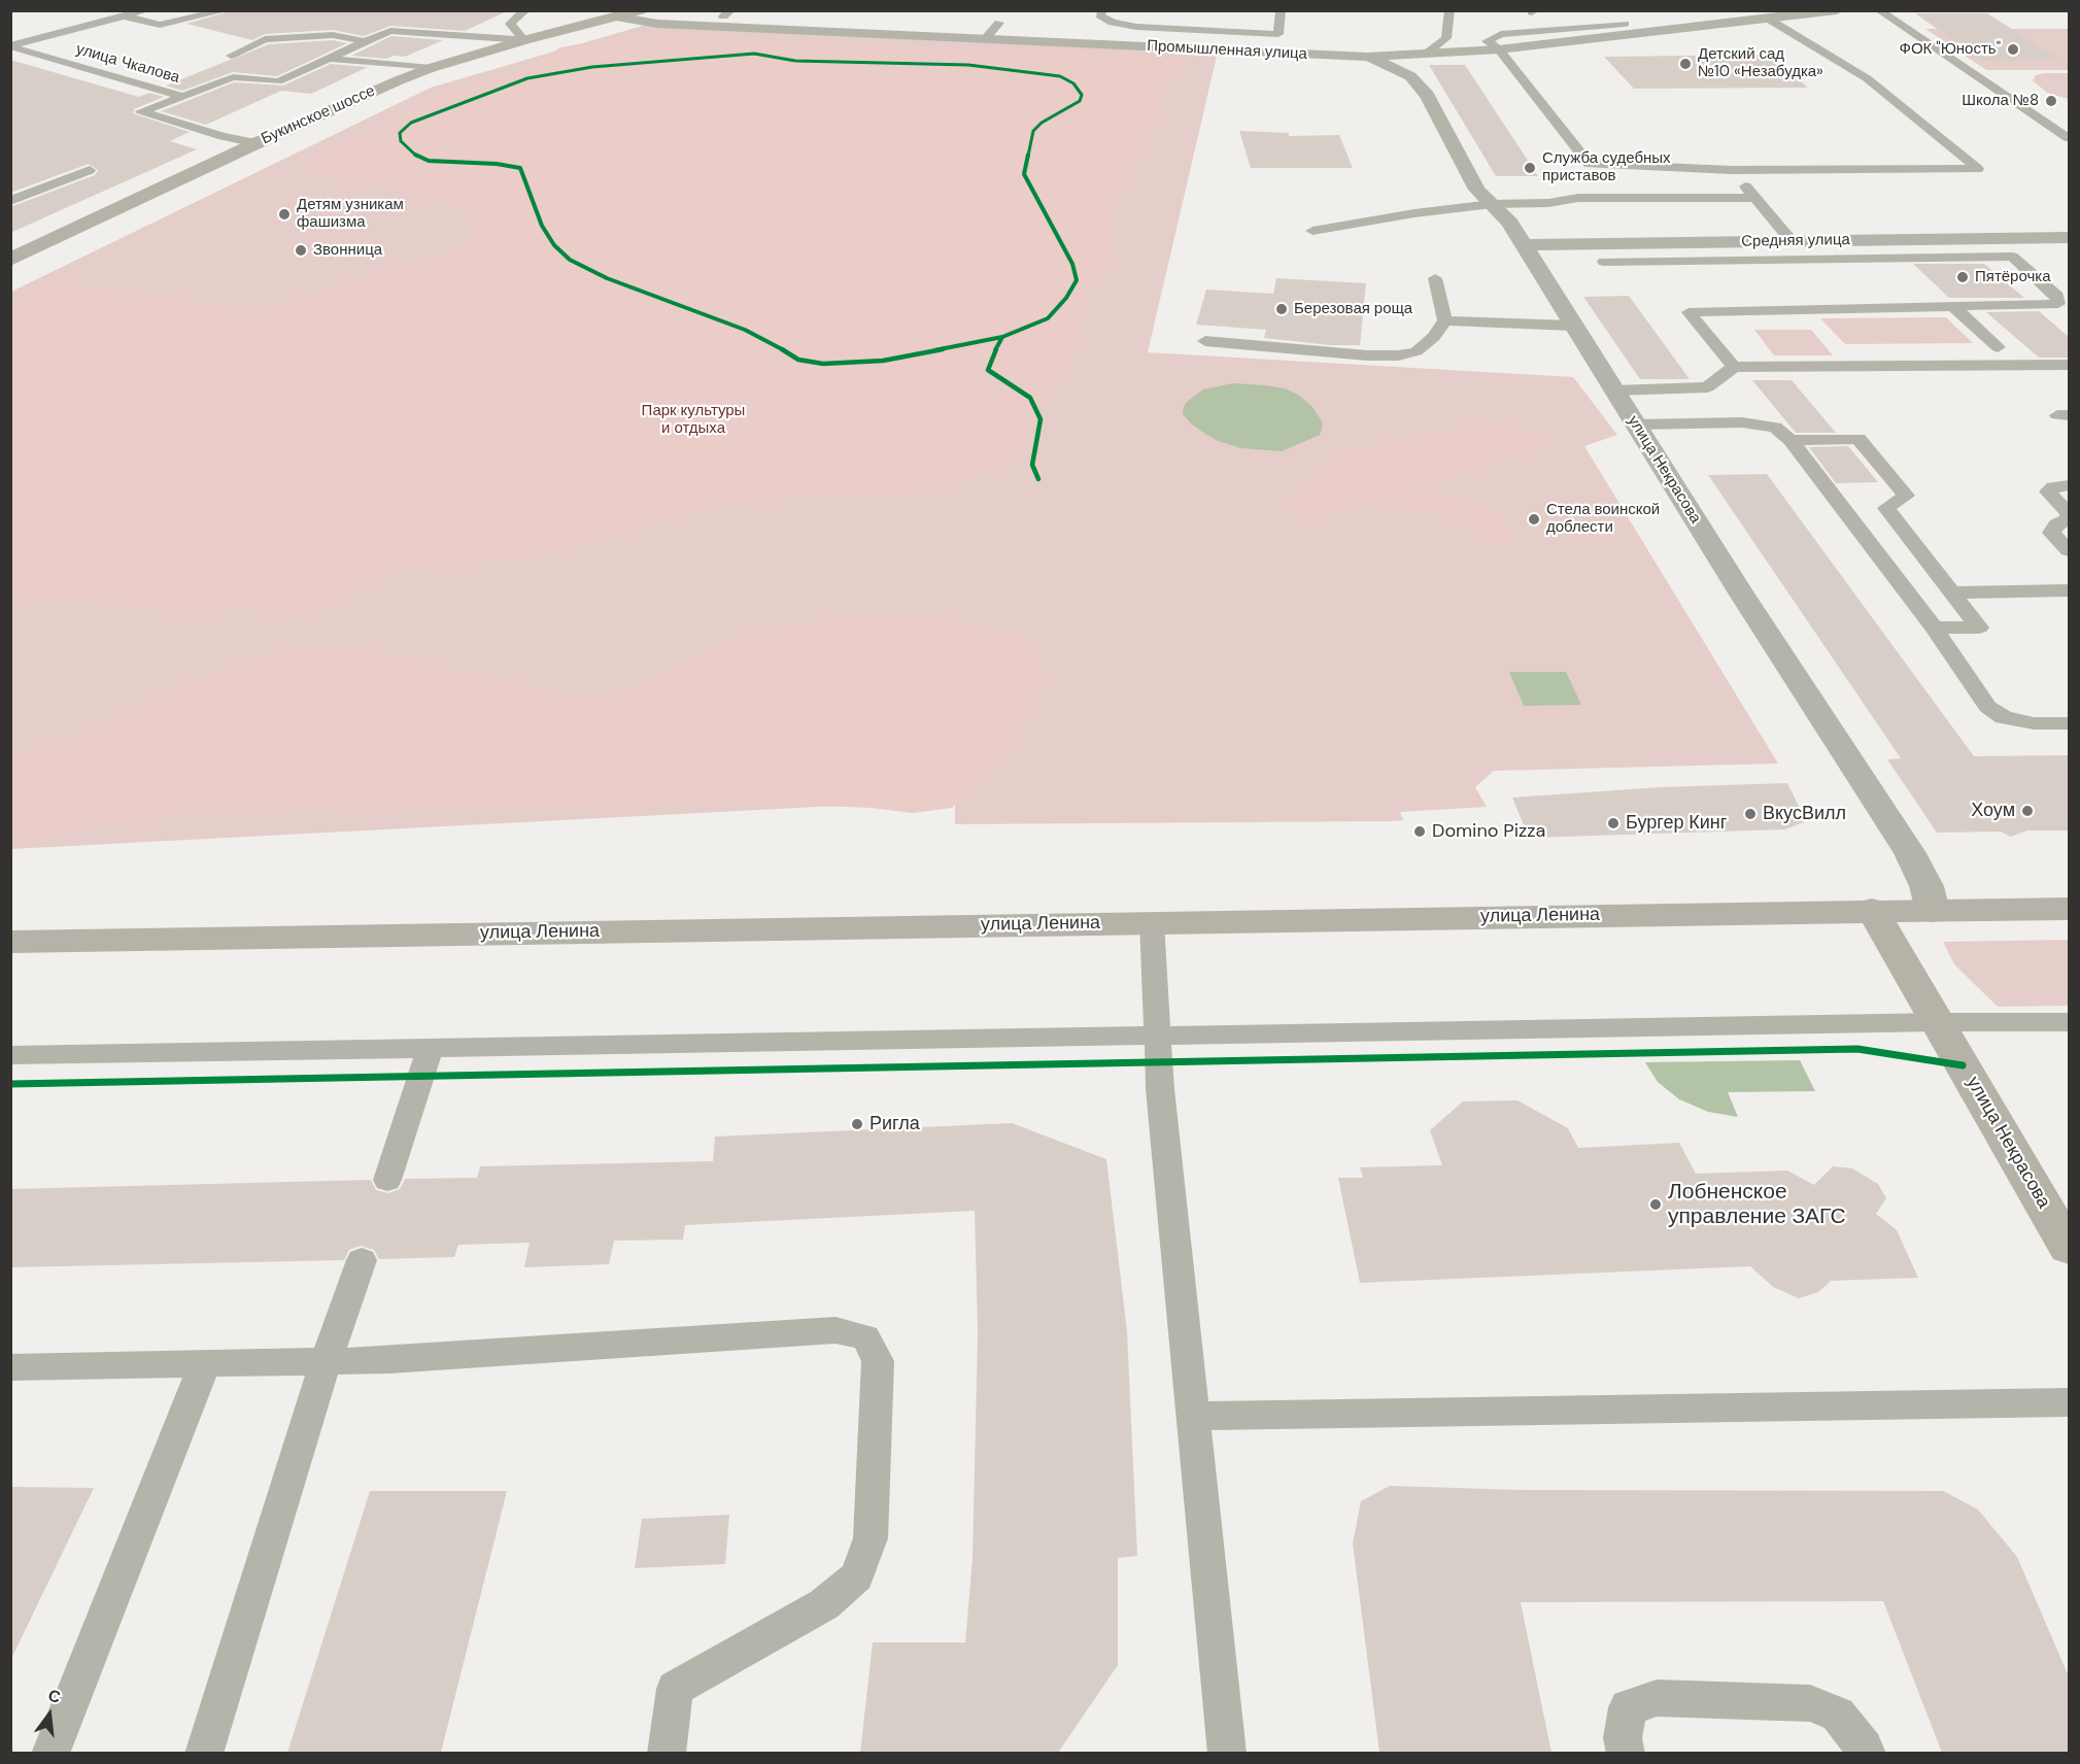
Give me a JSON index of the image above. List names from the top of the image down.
{
  "streets": {
    "street": [
      "Промышленная улица",
      "Букинское шоссе",
      "Средняя улица",
      "улица Некрасова",
      "улица Ленина"
    ],
    "lane": ["улица Чкалова"]
  },
  "crossings": [
    ["Промышленная улица", "Букинское шоссе"],
    ["Промышленная улица", "улица Некрасова"],
    ["улица Чкалова", "Букинское шоссе"],
    ["Средняя улица", "улица Некрасова"],
    ["улица Некрасова", "улица Ленина"]
  ],
  "parks": ["Парк культуры и отдыха"],
  "places": [
    "ФОК \"Юность\"",
    "Детский сад №10 «Незабудка»",
    "Школа №8",
    "Служба судебных приставов",
    "Детям узникам фашизма",
    "Звонница",
    "Пятёрочка",
    "Березовая роща",
    "Стела воинской доблести",
    "Хоум",
    "ВкусВилл",
    "Бургер Кинг",
    "Domino Pizza",
    "Ригла",
    "Лобненское управление ЗАГС"
  ],
  "north": "top"
}
